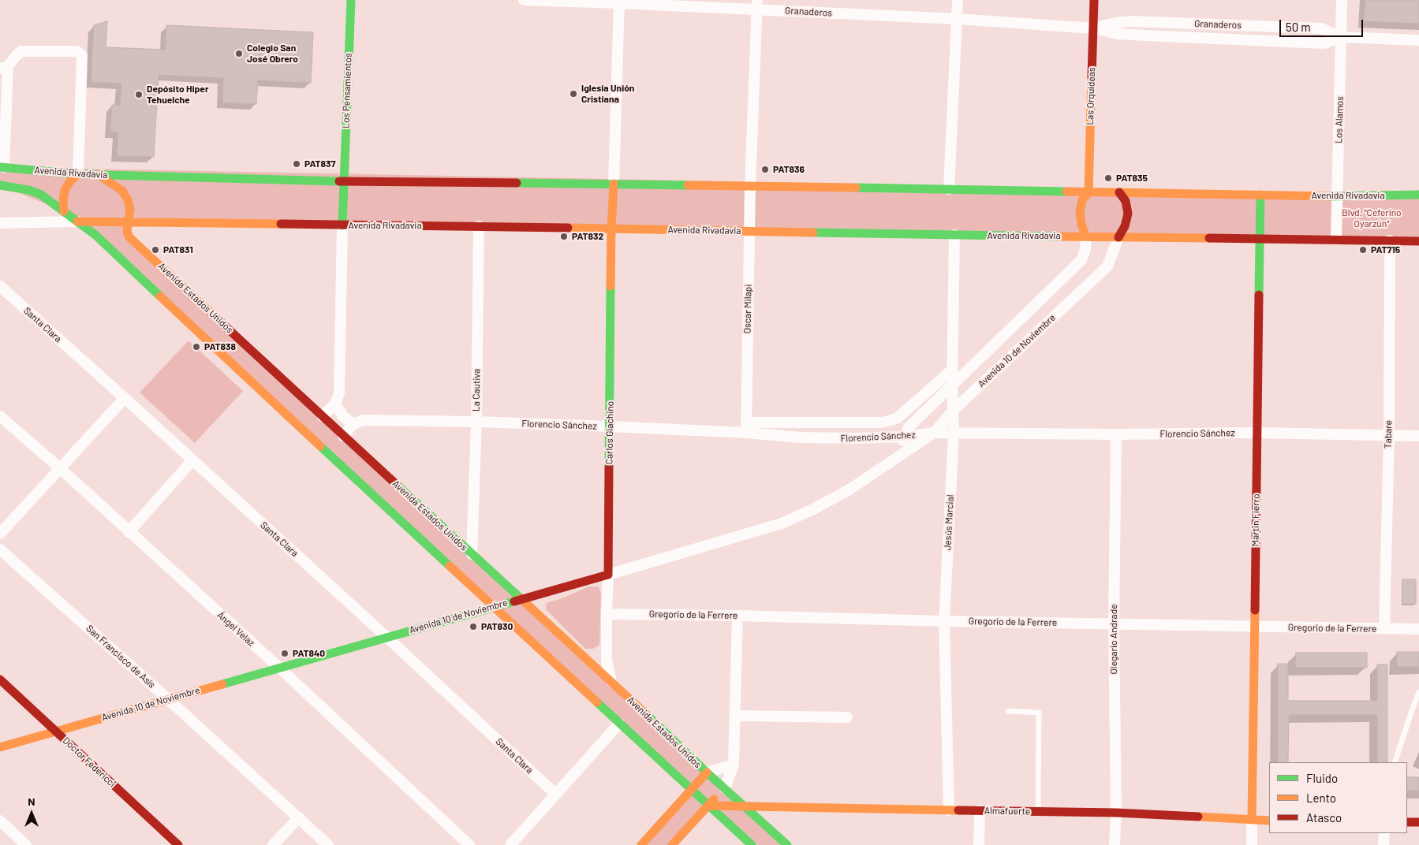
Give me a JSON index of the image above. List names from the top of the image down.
{
  "streets": {
    "main road": [
      "Los Pensamientos",
      "Las Orquídeas",
      "Avenida Rivadavia",
      "Avenida Estados Unidos",
      "Avenida 10 de Noviembre",
      "Carlos Giachino",
      "Martin Fierro",
      "Doctor Federicci",
      "Almafuerte"
    ],
    "street": [
      "Granaderos",
      "Los Alamos",
      "Oscar Milapi",
      "Santa Clara",
      "La Cautiva",
      "Florencio Sánchez",
      "Tabare",
      "Jesús Marcial",
      "Gregorio de la Ferrere",
      "Ángel Velaz",
      "Olegario Andrade",
      "San Francisco de Asís"
    ]
  },
  "crossings": [
    ["Granaderos", "Las Orquídeas"],
    ["Granaderos", "Los Alamos"],
    ["Granaderos", "Oscar Milapi"],
    ["Los Pensamientos", "Avenida Rivadavia"],
    ["Las Orquídeas", "Avenida Rivadavia"],
    ["Las Orquídeas", "Avenida 10 de Noviembre"],
    ["Los Alamos", "Avenida Rivadavia"],
    ["Avenida Rivadavia", "Avenida Estados Unidos"],
    ["Avenida Rivadavia", "Oscar Milapi"],
    ["Avenida Rivadavia", "Avenida 10 de Noviembre"],
    ["Avenida Rivadavia", "La Cautiva"],
    ["Avenida Rivadavia", "Carlos Giachino"],
    ["Avenida Rivadavia", "Tabare"],
    ["Avenida Rivadavia", "Martin Fierro"],
    ["Avenida Rivadavia", "Jesús Marcial"],
    ["Avenida Estados Unidos", "Avenida 10 de Noviembre"],
    ["Avenida Estados Unidos", "La Cautiva"],
    ["Avenida Estados Unidos", "Carlos Giachino"],
    ["Avenida Estados Unidos", "Almafuerte"],
    ["Oscar Milapi", "Florencio Sánchez"],
    ["Santa Clara", "Avenida 10 de Noviembre"],
    ["Avenida 10 de Noviembre", "Florencio Sánchez"],
    ["Avenida 10 de Noviembre", "Carlos Giachino"],
    ["Avenida 10 de Noviembre", "Jesús Marcial"],
    ["Avenida 10 de Noviembre", "Ángel Velaz"],
    ["Avenida 10 de Noviembre", "San Francisco de Asís"],
    ["Avenida 10 de Noviembre", "Doctor Federicci"],
    ["La Cautiva", "Florencio Sánchez"],
    ["Florencio Sánchez", "Carlos Giachino"],
    ["Florencio Sánchez", "Tabare"],
    ["Florencio Sánchez", "Martin Fierro"],
    ["Florencio Sánchez", "Jesús Marcial"],
    ["Florencio Sánchez", "Olegario Andrade"],
    ["Carlos Giachino", "Gregorio de la Ferrere"],
    ["Tabare", "Gregorio de la Ferrere"],
    ["Martin Fierro", "Gregorio de la Ferrere"],
    ["Martin Fierro", "Almafuerte"],
    ["Jesús Marcial", "Gregorio de la Ferrere"],
    ["Jesús Marcial", "Almafuerte"],
    ["Gregorio de la Ferrere", "Olegario Andrade"],
    ["Olegario Andrade", "Almafuerte"]
  ],
  "parks": ["Blvd. “Ceferino Oyarzún“"],
  "places": [
    "Colegio San José Obrero",
    "Iglesia Unión Cristiana",
    "Depósito Hiper Tehuelche",
    "PAT837",
    "PAT836",
    "PAT835",
    "PAT832",
    "PAT831",
    "PAT715",
    "PAT838",
    "PAT830",
    "PAT840"
  ],
  "legend": ["Fluido", "Lento", "Atasco"],
  "scale_bar": "50 m",
  "north": "top"
}
